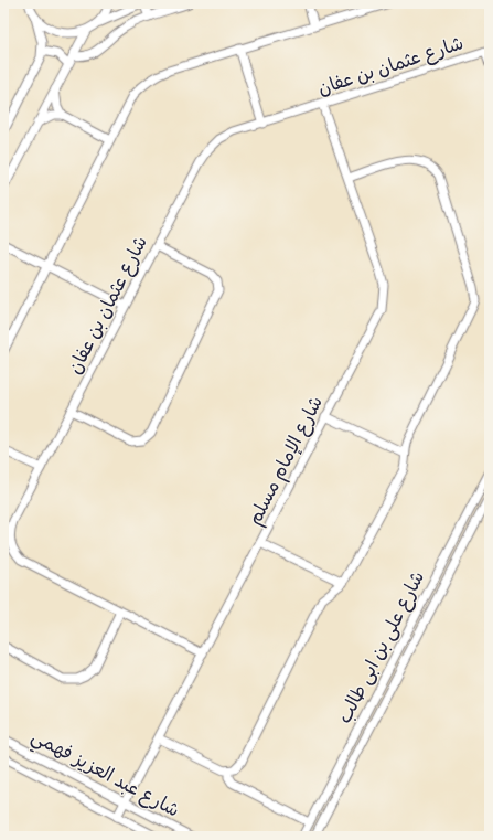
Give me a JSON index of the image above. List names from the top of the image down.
{
  "streets": {
    "street": [
      "شارع عثمان بن عفان",
      "شارع الإمام مسلم",
      "شارع على بن ابى طالب",
      "شارع عبد العزيز فهمي"
    ]
  },
  "crossings": [
    ["شارع عثمان بن عفان", "شارع الإمام مسلم"],
    ["شارع الإمام مسلم", "شارع عبد العزيز فهمي"]
  ]
}
